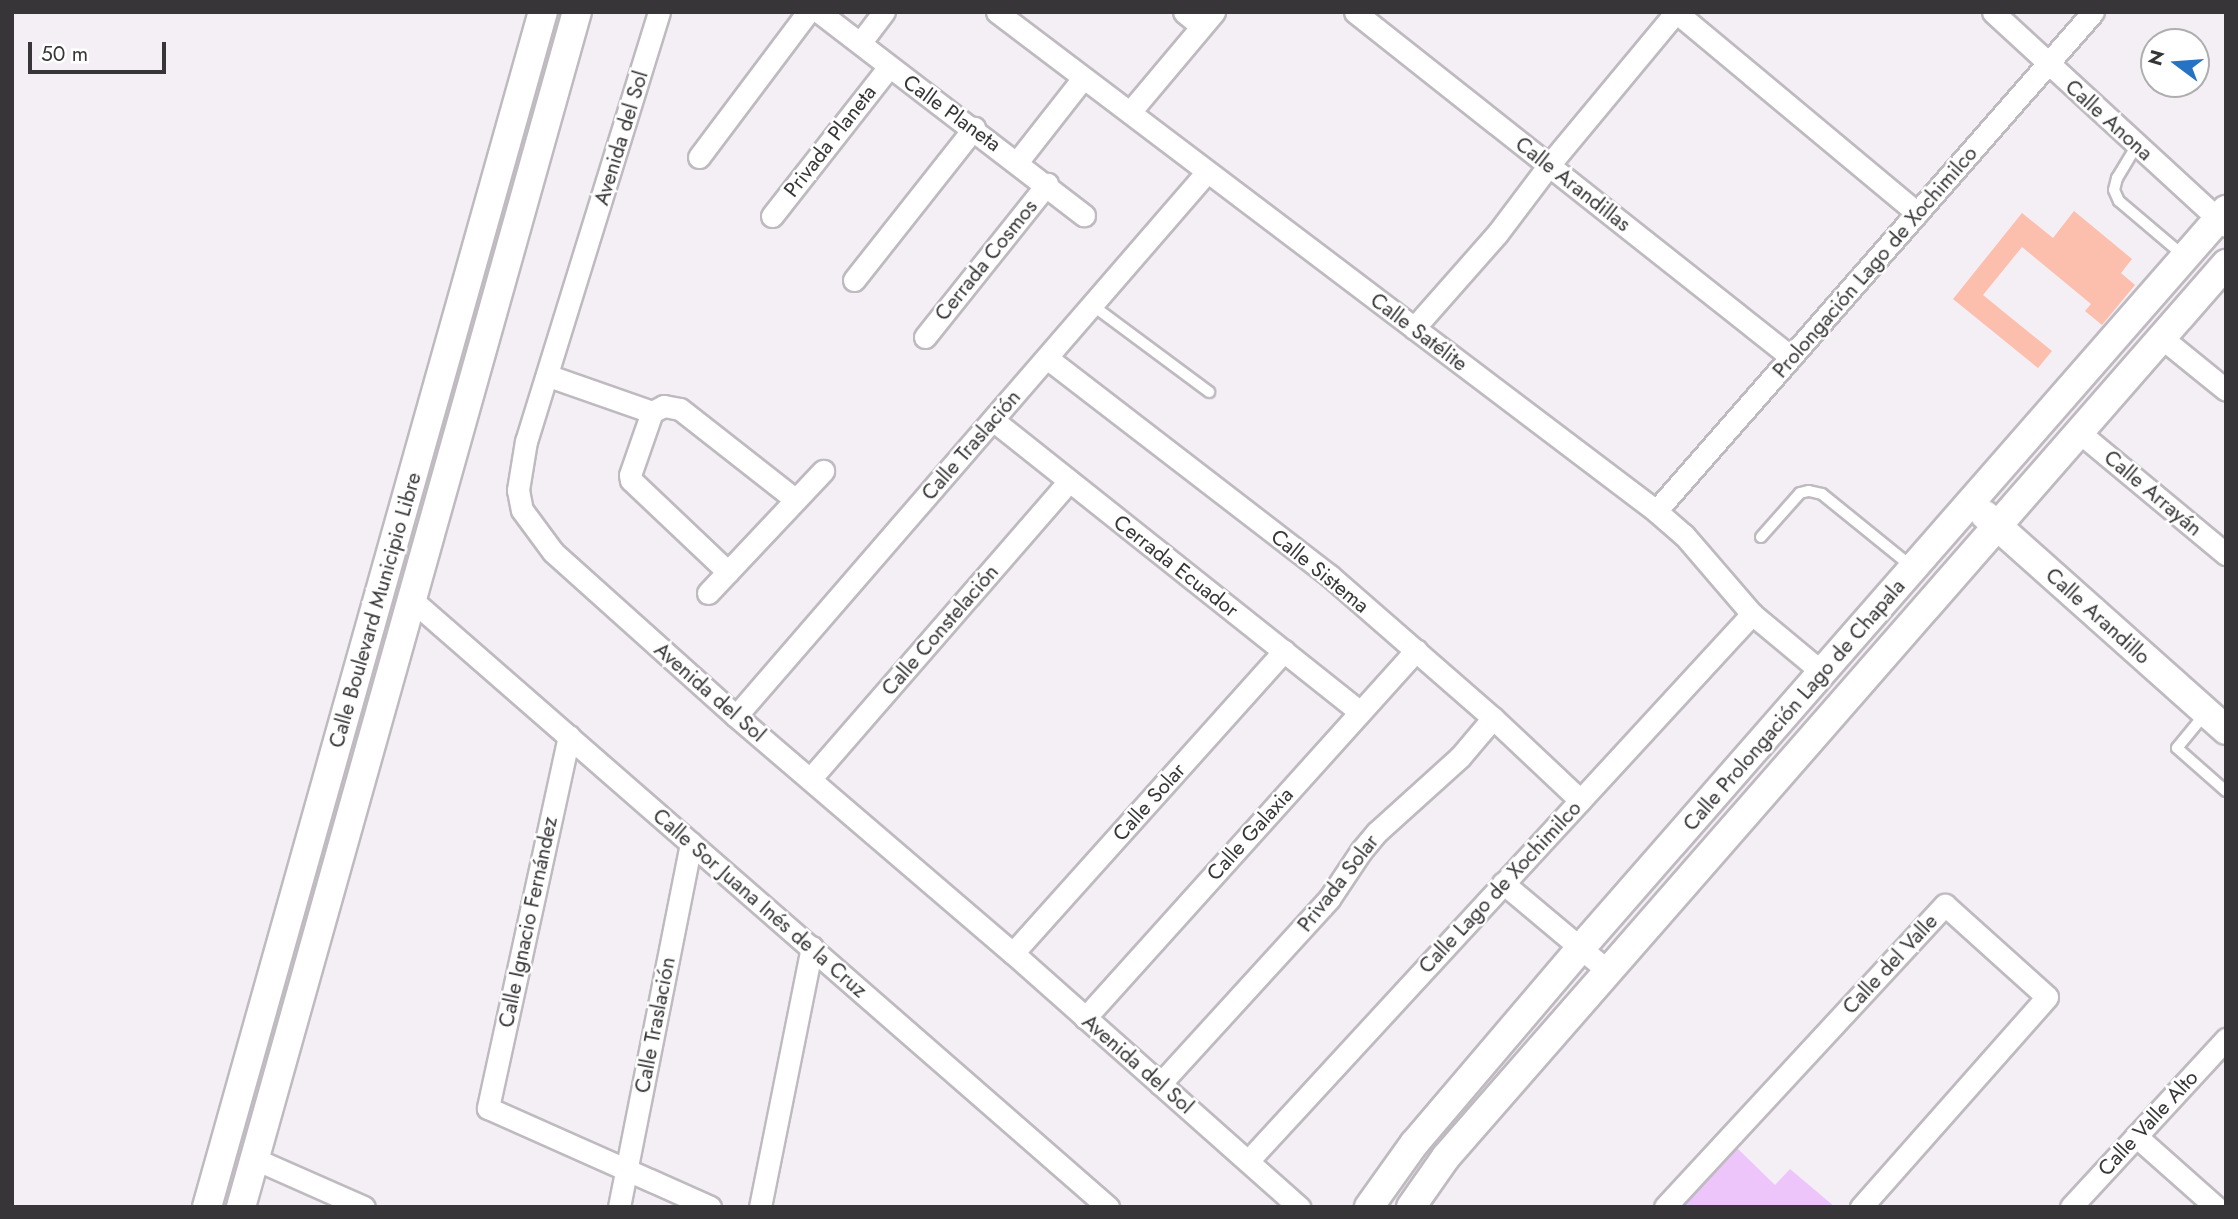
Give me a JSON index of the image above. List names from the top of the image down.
{
  "streets": {
    "main road": ["Calle Boulevard Municipio Libre", "Calle Arandillo", "Calle Prolongación Lago de Chapala"],
    "street": [
      "Calle Planeta",
      "Calle Anona",
      "Avenida del Sol",
      "Privada Planeta",
      "Calle Arandillas",
      "Cerrada Cosmos",
      "Prolongación Lago de Xochimilco",
      "Calle Satélite",
      "Calle Traslación",
      "Calle Arrayán",
      "Cerrada Ecuador",
      "Calle Sistema",
      "Calle Constelación",
      "Calle Solar",
      "Calle Galaxia",
      "Privada Solar",
      "Calle Lago de Xochimilco",
      "Calle Sor Juana Inés de la Cruz",
      "Calle Ignacio Fernández",
      "Calle del Valle",
      "Calle Valle Alto"
    ]
  },
  "crossings": [
    ["Calle Planeta", "Privada Planeta"],
    ["Calle Planeta", "Cerrada Cosmos"],
    ["Calle Anona", "Prolongación Lago de Xochimilco"],
    ["Calle Anona", "Calle Prolongación Lago de Chapala"],
    ["Avenida del Sol", "Calle Traslación"],
    ["Avenida del Sol", "Calle Constelación"],
    ["Avenida del Sol", "Calle Solar"],
    ["Avenida del Sol", "Calle Galaxia"],
    ["Avenida del Sol", "Privada Solar"],
    ["Avenida del Sol", "Calle Lago de Xochimilco"],
    ["Calle Arandillas", "Prolongación Lago de Xochimilco"],
    ["Prolongación Lago de Xochimilco", "Calle Satélite"],
    ["Calle Satélite", "Calle Traslación"],
    ["Calle Satélite", "Calle Prolongación Lago de Chapala"],
    ["Calle Satélite", "Calle Lago de Xochimilco"],
    ["Calle Traslación", "Cerrada Ecuador"],
    ["Calle Traslación", "Calle Sistema"],
    ["Calle Traslación", "Calle Sor Juana Inés de la Cruz"],
    ["Calle Traslación", "Calle Ignacio Fernández"],
    ["Calle Arrayán", "Calle Prolongación Lago de Chapala"],
    ["Cerrada Ecuador", "Calle Constelación"],
    ["Cerrada Ecuador", "Calle Solar"],
    ["Cerrada Ecuador", "Calle Galaxia"],
    ["Calle Sistema", "Calle Galaxia"],
    ["Calle Sistema", "Privada Solar"],
    ["Calle Sistema", "Calle Lago de Xochimilco"],
    ["Calle Boulevard Municipio Libre", "Calle Sor Juana Inés de la Cruz"],
    ["Calle Arandillo", "Calle Prolongación Lago de Chapala"],
    ["Calle Sor Juana Inés de la Cruz", "Calle Ignacio Fernández"]
  ],
  "scale_bar": "50 m",
  "north": "left"
}
